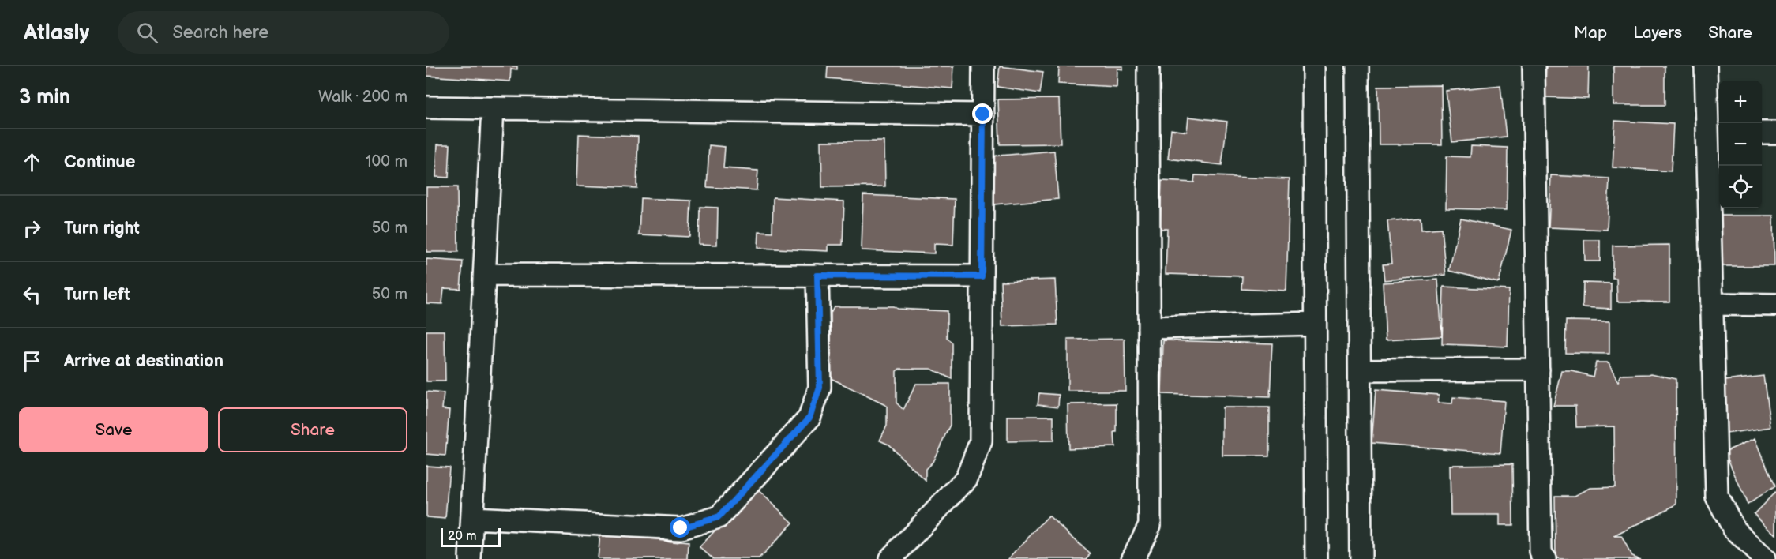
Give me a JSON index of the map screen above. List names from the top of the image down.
{
  "scale_bar": "20 m",
  "page": {
    "header": "Atlasly",
    "search": "Search here",
    "nav": ["Map", "Layers", "Share"],
    "heading": ["3 min", "Walk · 200 m"],
    "map_buttons": ["+", "−"],
    "list": [
      ["Continue", "100 m"],
      ["Turn right", "50 m"],
      ["Turn left", "50 m"],
      "Arrive at destination"
    ],
    "buttons": ["Save", "Share"],
    "scale": "20 m"
  }
}
